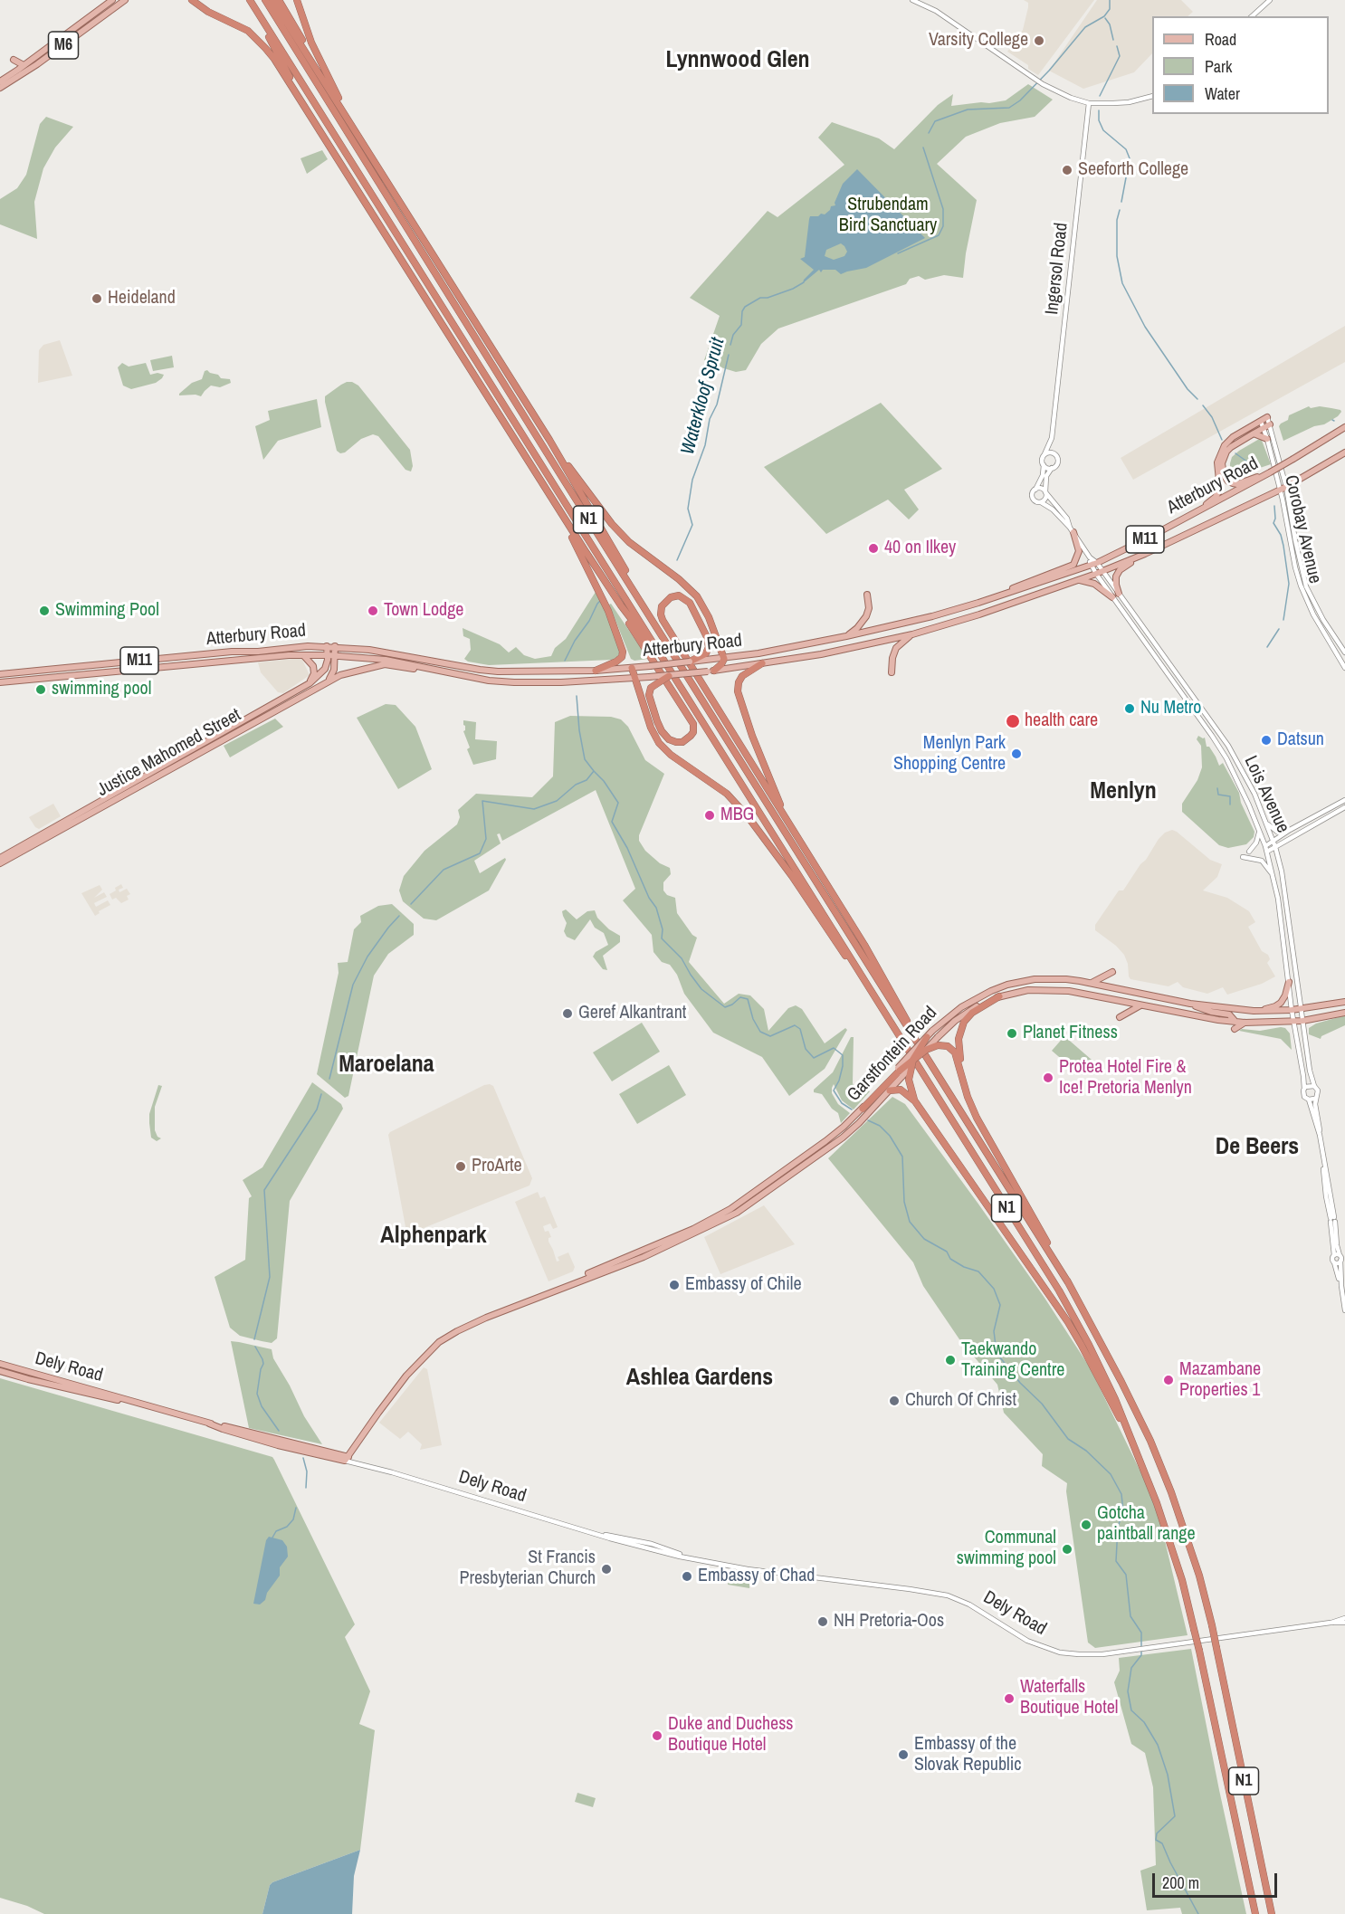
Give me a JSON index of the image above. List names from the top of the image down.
{
  "streets": {
    "highway": ["N1"],
    "main road": [
      "M6",
      "Atterbury Road",
      "M11",
      "Justice Mahomed Street",
      "Garstfontein Road",
      "Dely Road"
    ],
    "street": ["Ingersol Road", "Corobay Avenue", "Lois Avenue"]
  },
  "crossings": [
    ["Ingersol Road", "Lois Avenue"],
    ["Atterbury Road", "Corobay Avenue"],
    ["Atterbury Road", "Justice Mahomed Street"],
    ["Atterbury Road", "Lois Avenue"],
    ["Lois Avenue", "Garstfontein Road"],
    ["Garstfontein Road", "Dely Road"]
  ],
  "districts": [
    "Lynnwood Glen",
    "Menlyn",
    "Maroelana",
    "De Beers",
    "Alphenpark",
    "Ashlea Gardens"
  ],
  "water": ["Waterkloof Spruit"],
  "parks": ["Strubendam Bird Sanctuary"],
  "places": [
    "Varsity College",
    "Seeforth College",
    "Heideland",
    "40 on Ilkey",
    "Swimming Pool",
    "Town Lodge",
    "swimming pool",
    "Nu Metro",
    "health care",
    "Datsun",
    "Menlyn Park Shopping Centre",
    "MBG",
    "Geref Alkantrant",
    "Planet Fitness",
    "Protea Hotel Fire & Ice! Pretoria Menlyn",
    "ProArte",
    "Embassy of Chile",
    "Taekwando Training Centre",
    "Mazambane Properties 1",
    "Church Of Christ",
    "Gotcha paintball range",
    "Communal swimming pool",
    "St Francis Presbyterian Church",
    "Embassy of Chad",
    "NH Pretoria-Oos",
    "Waterfalls Boutique Hotel",
    "Duke and Duchess Boutique Hotel",
    "Embassy of the Slovak Republic"
  ],
  "legend": ["Road", "Park", "Water"],
  "scale_bar": "200 m"
}
